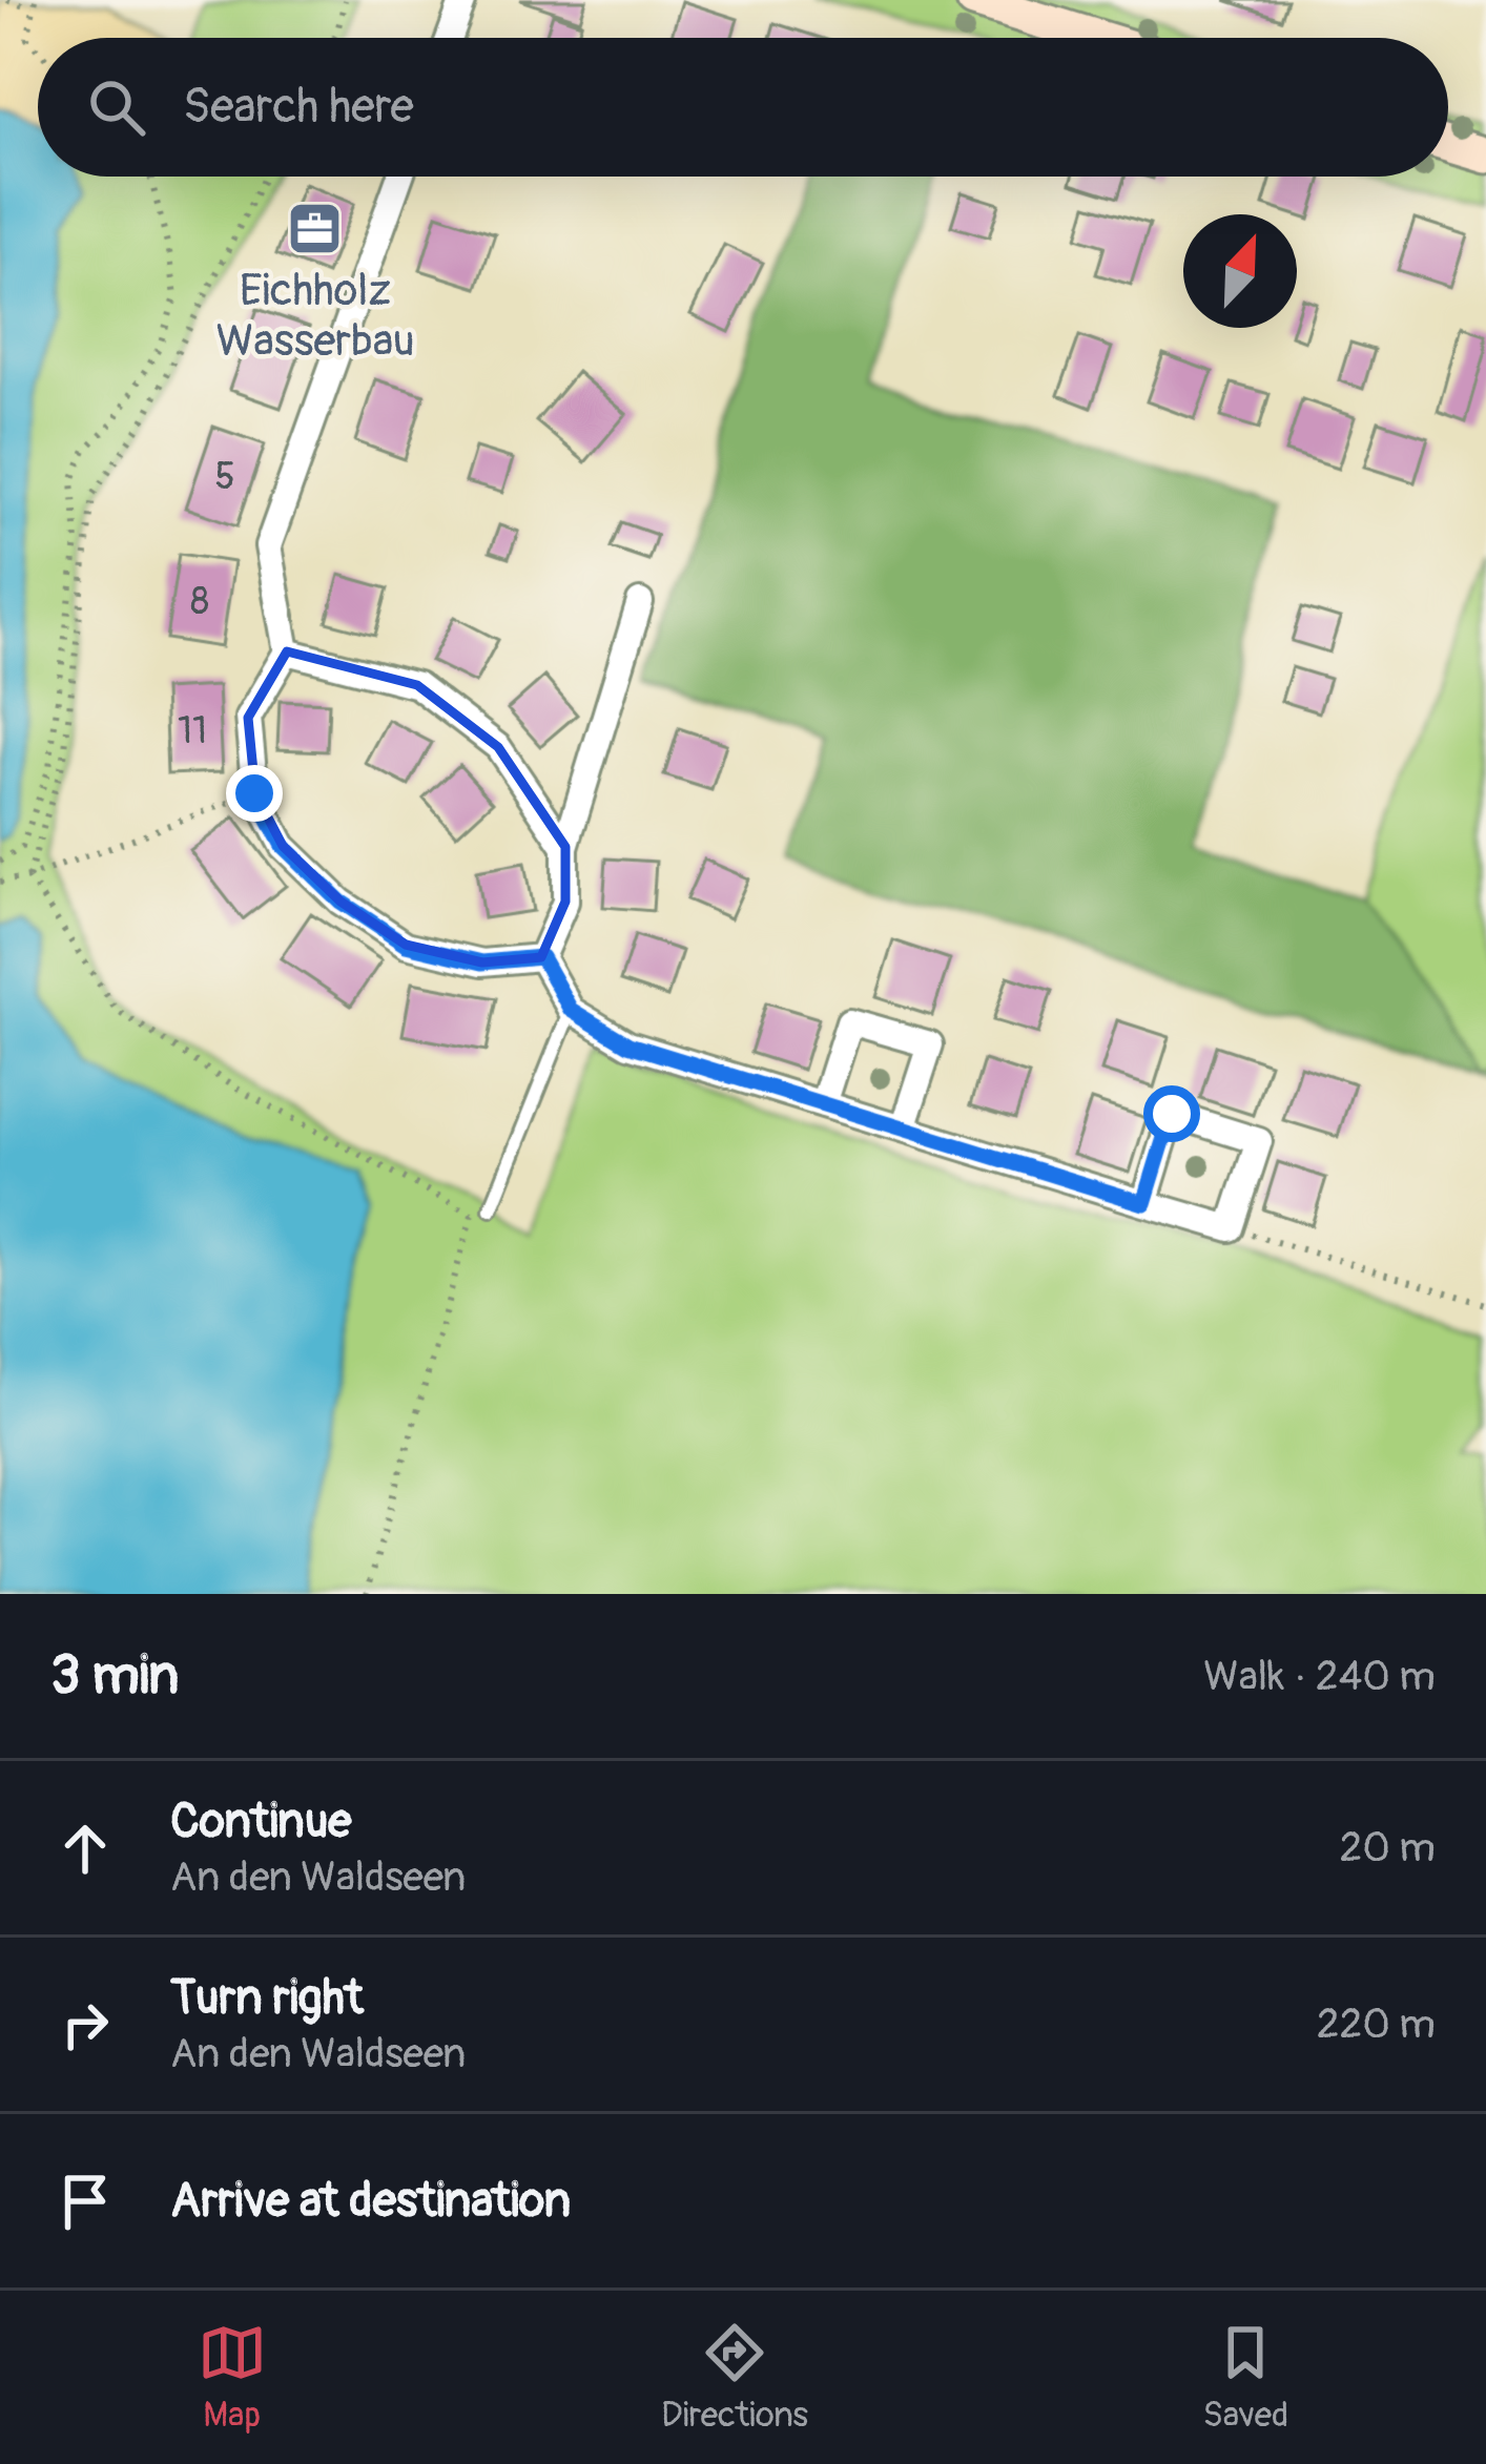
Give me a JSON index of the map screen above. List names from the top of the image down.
{
  "places": {
    "office": ["Eichholz Wasserbau"]
  },
  "house_numbers": ["5", "8", "11"],
  "north": "top right",
  "page": {
    "search": "Search here",
    "heading": ["3 min", "Walk · 240 m"],
    "list": [
      ["Continue", "An den Waldseen", "20 m"],
      ["Turn right", "An den Waldseen", "220 m"],
      "Arrive at destination"
    ],
    "nav": ["Map", "Directions", "Saved"]
  }
}
